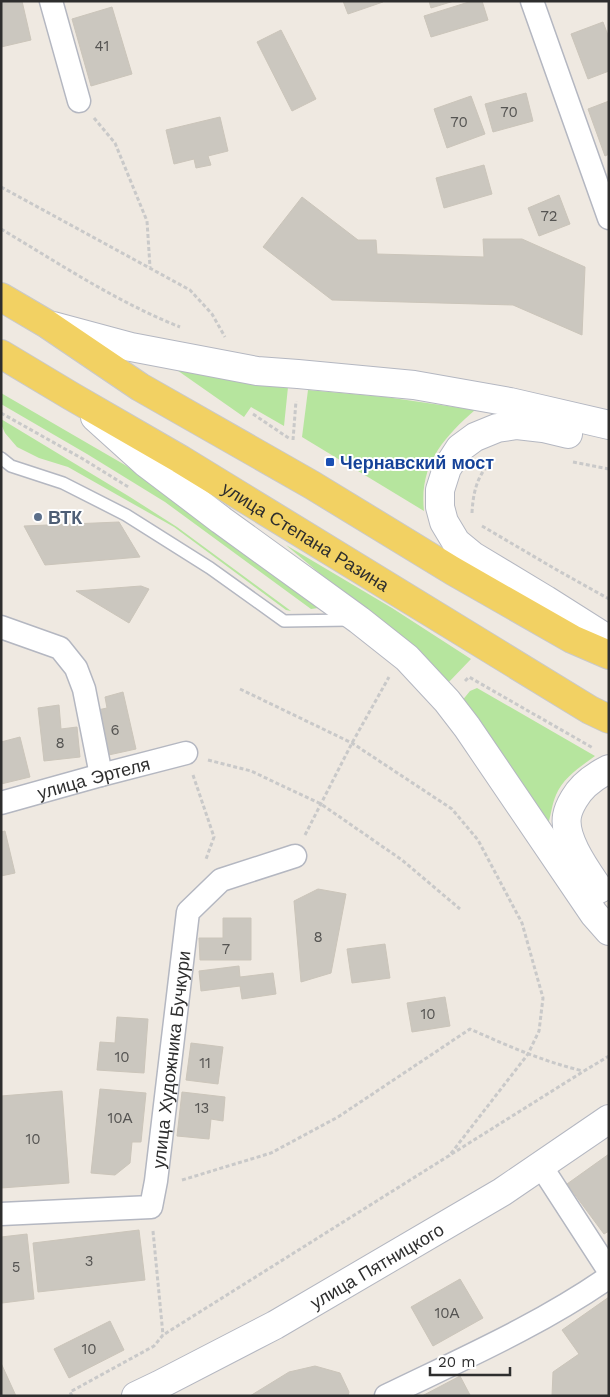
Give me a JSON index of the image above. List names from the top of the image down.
{
  "streets": {
    "main road": ["улица Степана Разина", "улица Пятницкого"],
    "street": ["улица Эртеля", "улица Художника Бучкури"]
  },
  "places": {
    "transit": ["Чернавский мост"],
    "other": ["ВТК"]
  },
  "house_numbers": [
    "41",
    "70",
    "70",
    "72",
    "6",
    "8",
    "8",
    "7",
    "10",
    "10",
    "11",
    "13",
    "10А",
    "10",
    "3",
    "5",
    "10А",
    "10"
  ],
  "scale_bar": "20 m"
}
